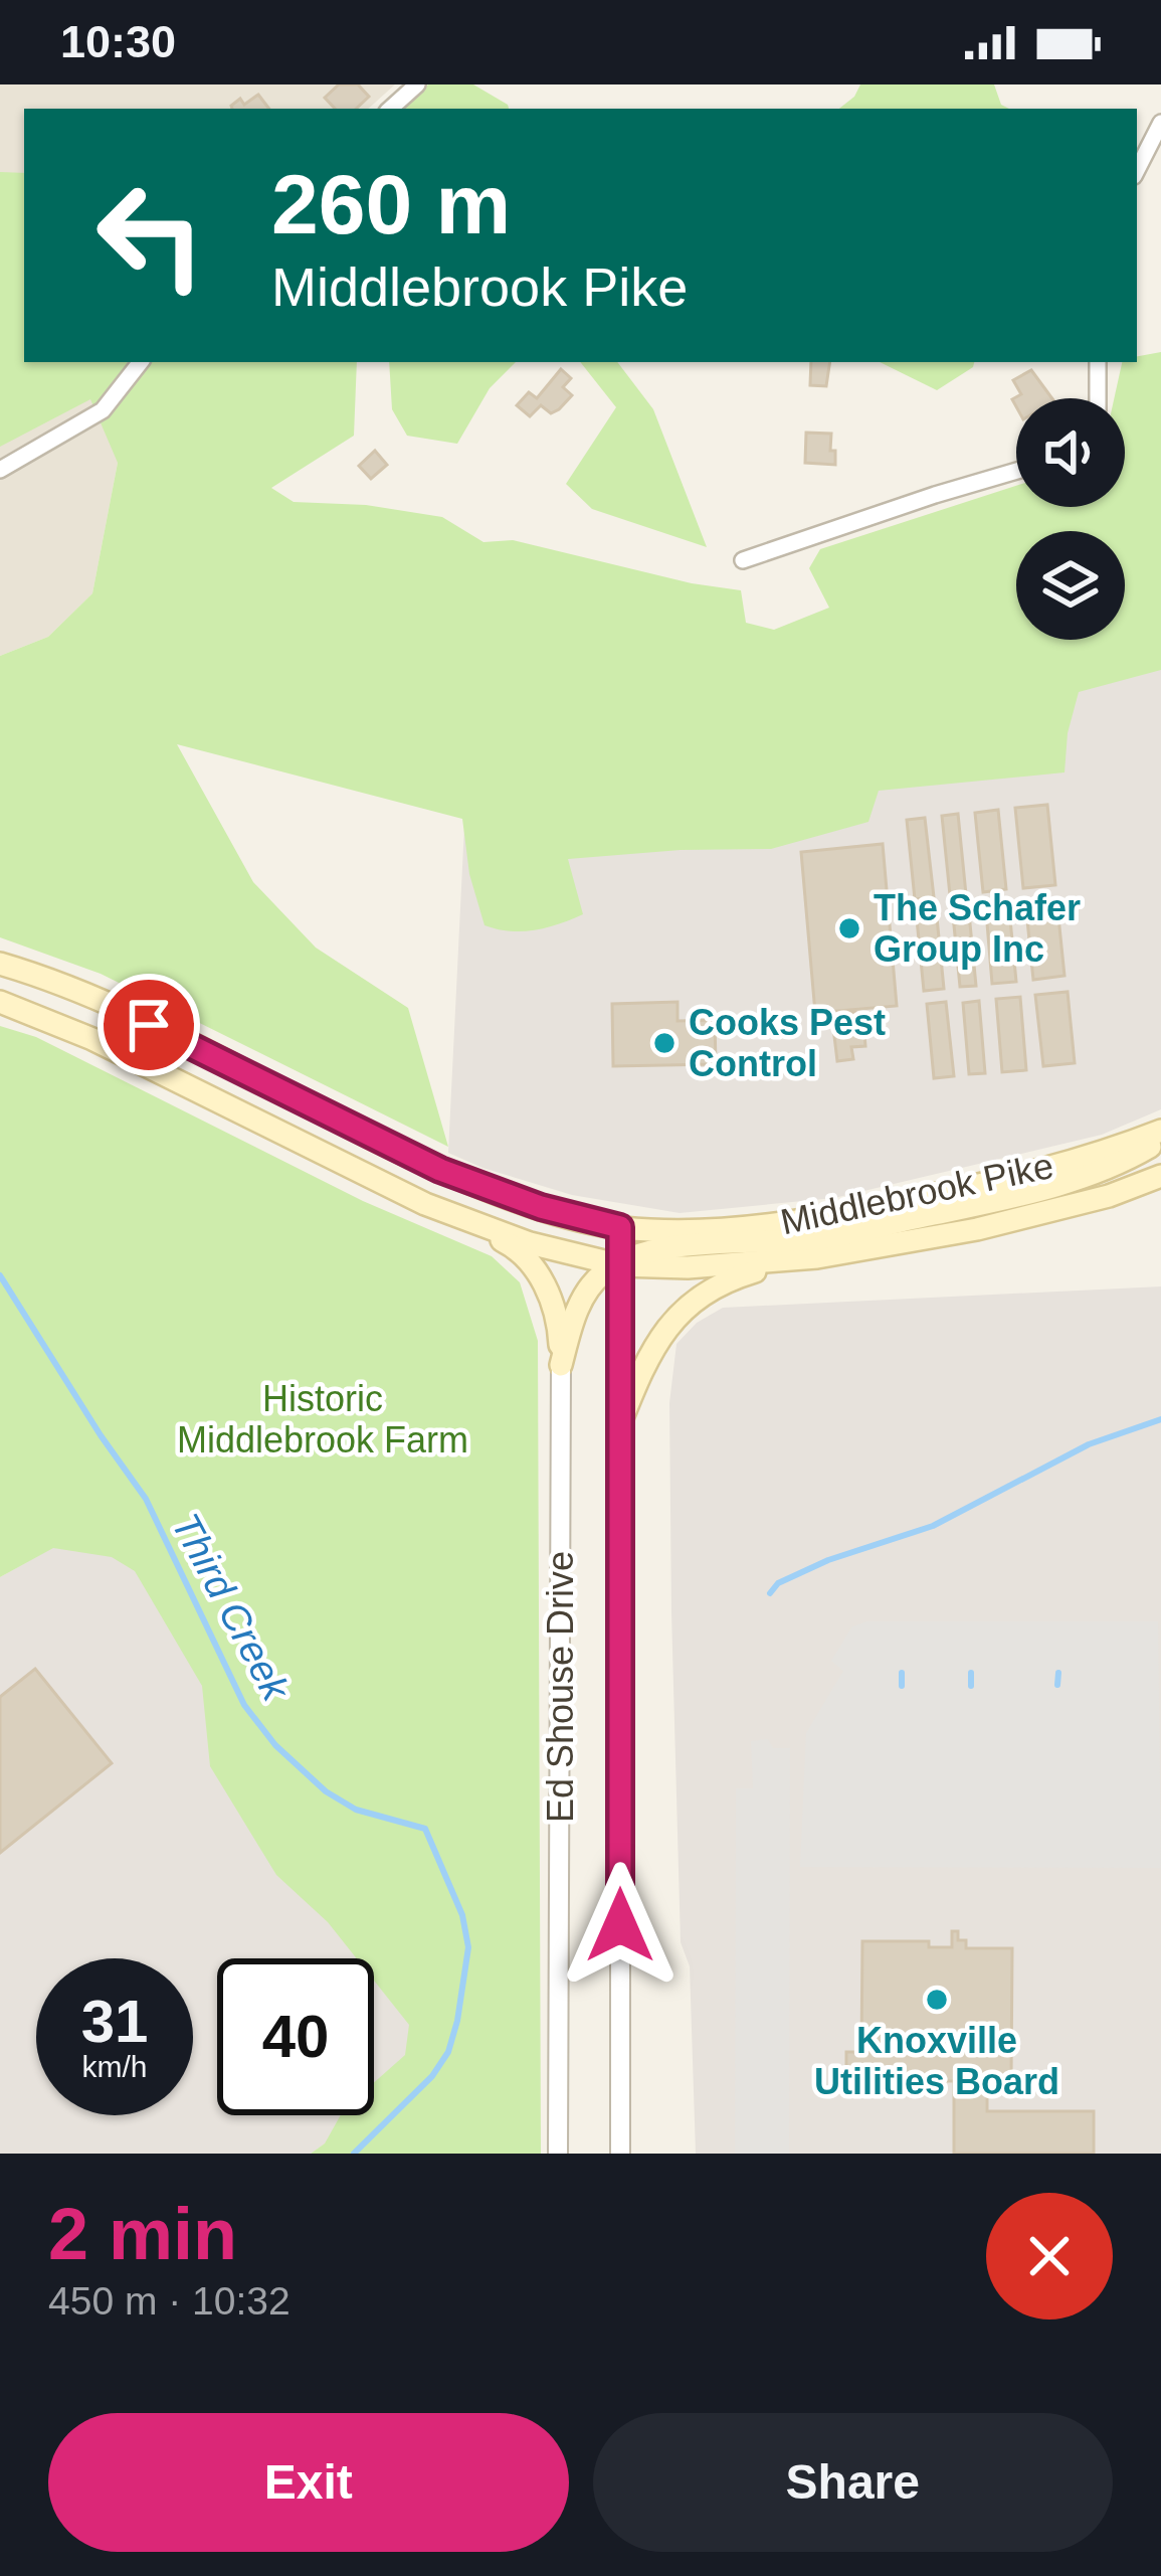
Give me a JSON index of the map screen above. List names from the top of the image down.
{
  "streets": {
    "main road": ["Middlebrook Pike"],
    "street": ["Ed Shouse Drive"]
  },
  "crossings": [
    ["Middlebrook Pike", "Ed Shouse Drive"]
  ],
  "water": ["Third Creek"],
  "parks": ["Historic Middlebrook Farm"],
  "places": ["The Schafer Group Inc", "Cooks Pest Control", "Knoxville Utilities Board"],
  "page": {
    "status": "10:30",
    "turn": ["260 m", "Middlebrook Pike"],
    "speed": "31 km/h",
    "limit": "40",
    "heading": ["2 min", "450 m · 10:32"],
    "buttons": ["Exit", "Share"]
  }
}
